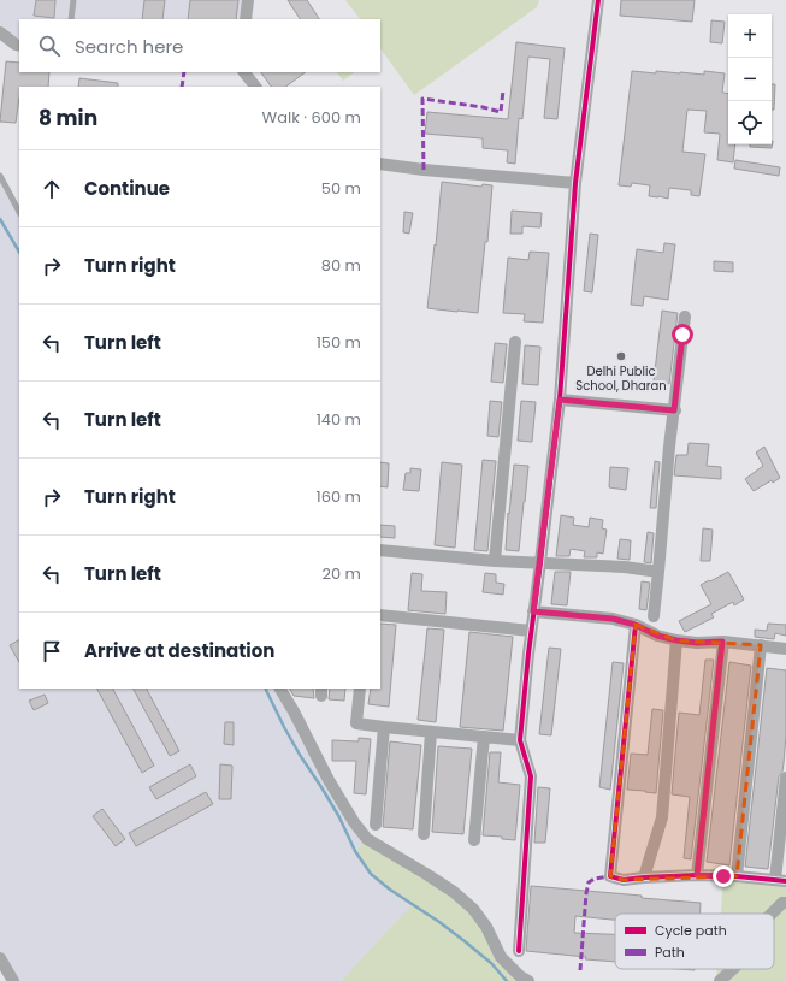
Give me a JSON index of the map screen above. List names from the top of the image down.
{
  "places": ["Delhi Public School, Dharan"],
  "legend": ["Cycle path", "Path"],
  "page": {
    "map_buttons": ["+", "−"],
    "search": "Search here",
    "heading": ["8 min", "Walk · 600 m"],
    "list": [
      ["Continue", "50 m"],
      ["Turn right", "80 m"],
      ["Turn left", "150 m"],
      ["Turn left", "140 m"],
      ["Turn right", "160 m"],
      ["Turn left", "20 m"],
      "Arrive at destination"
    ]
  }
}
